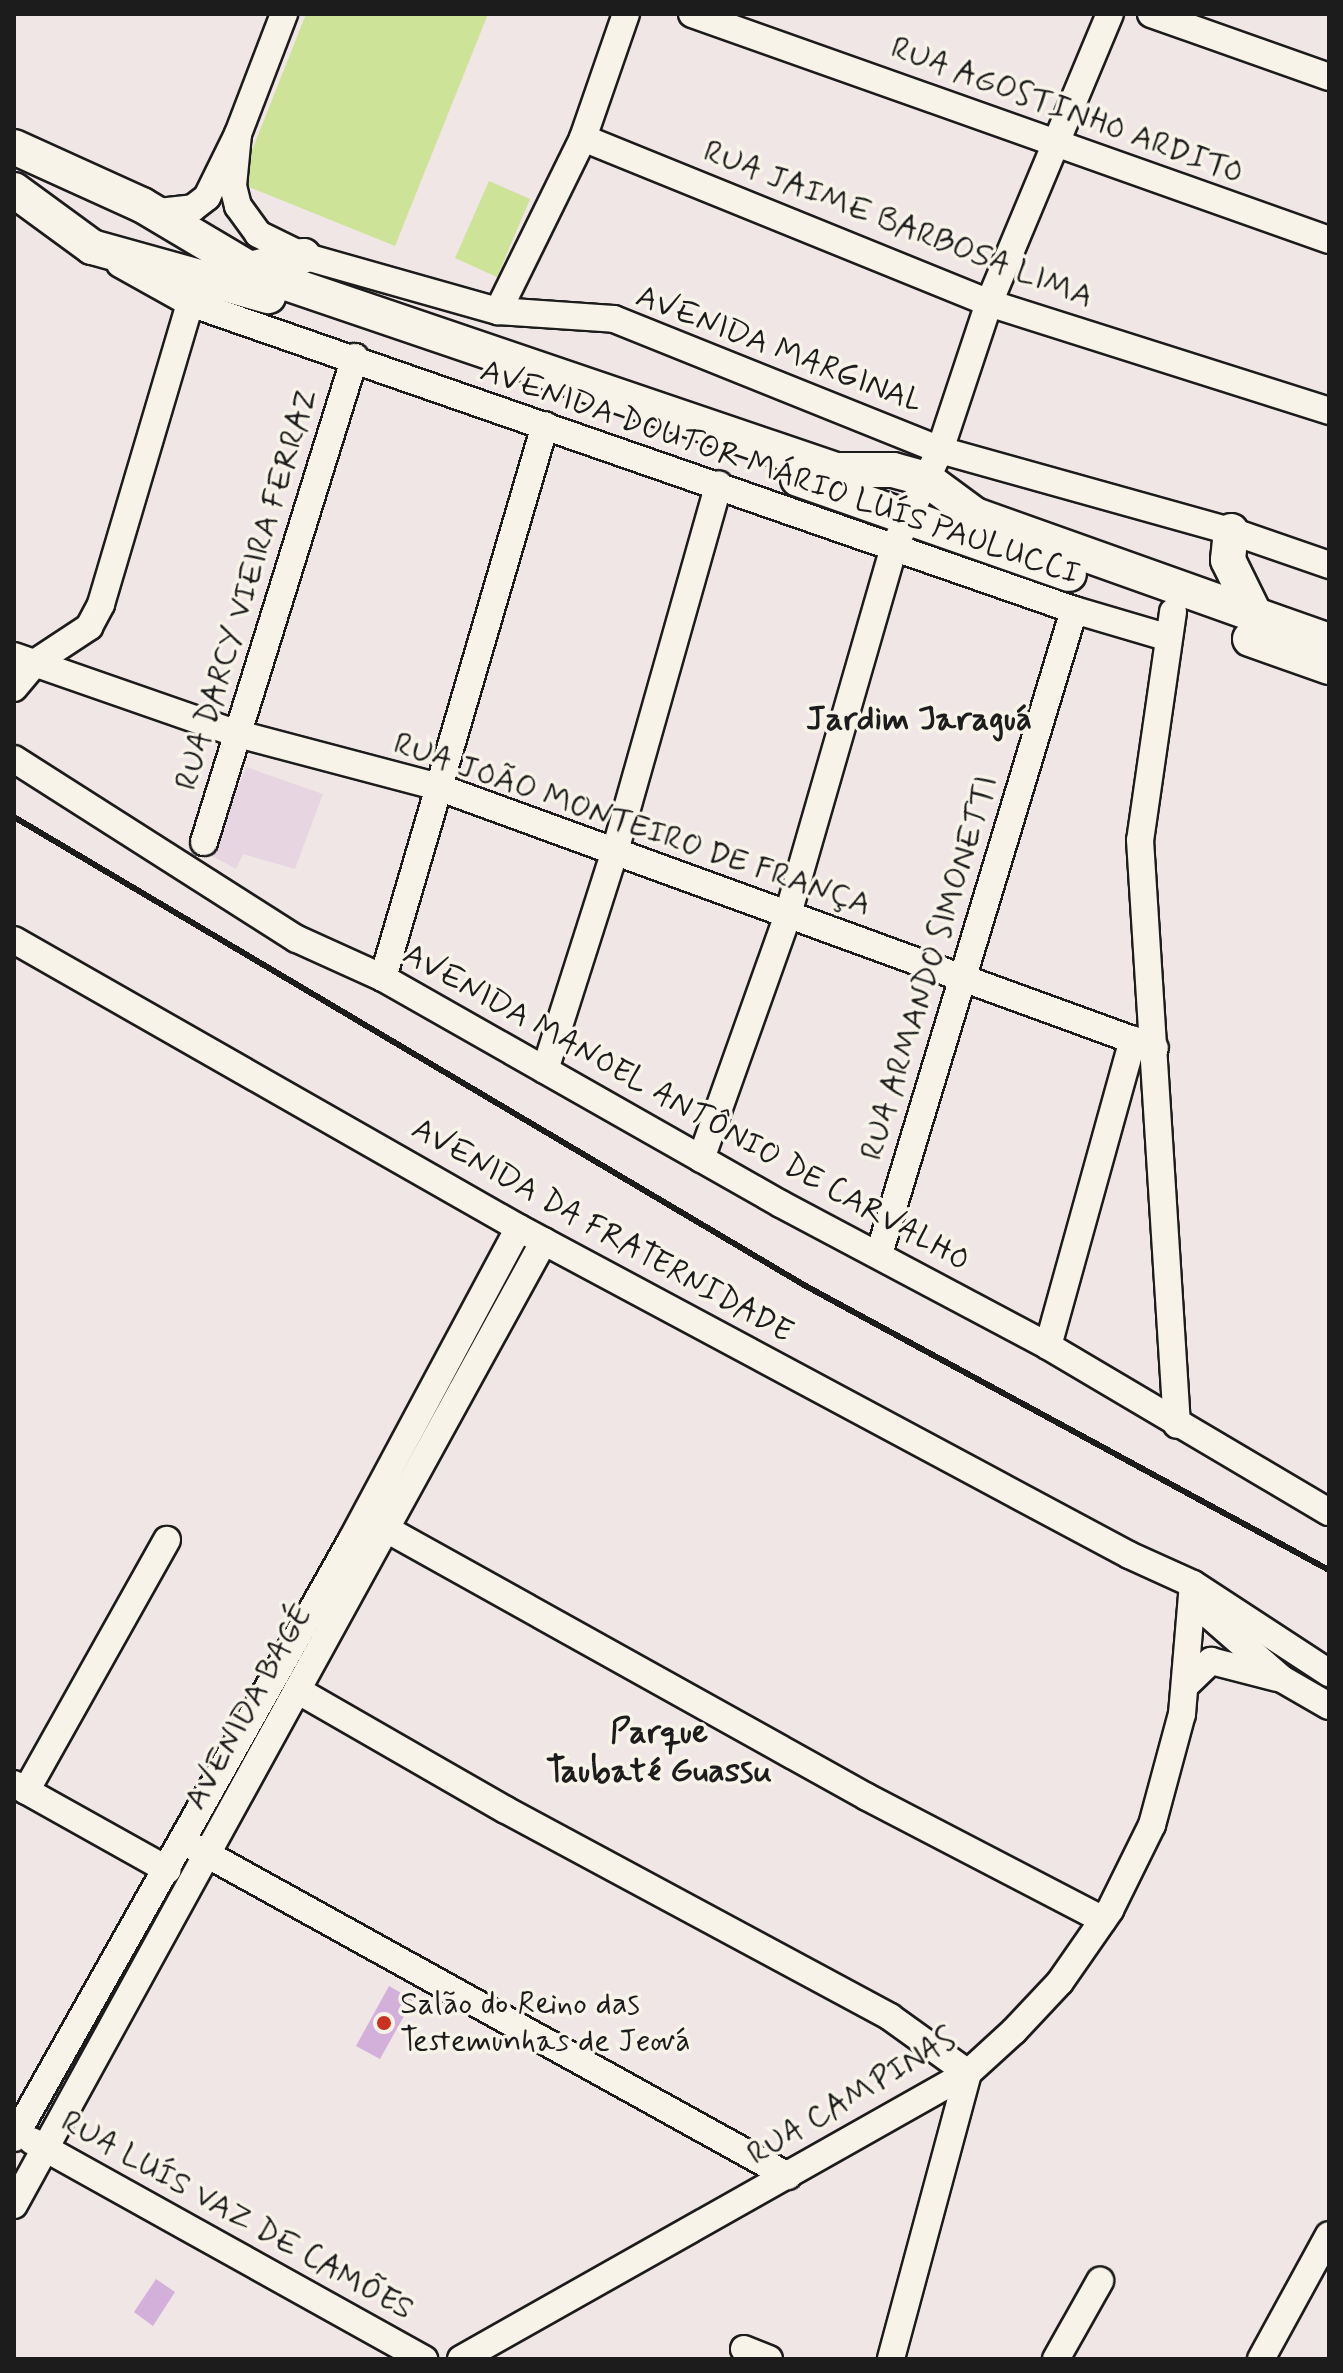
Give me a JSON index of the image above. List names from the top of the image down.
{
  "streets": {
    "main road": ["AVENIDA DOUTOR MÁRIO LUÍS PAULUCCI"],
    "street": [
      "RUA AGOSTINHO ARDITO",
      "RUA JAIME BARBOSA LIMA",
      "AVENIDA MARGINAL",
      "RUA DARCY VIEIRA FERRAZ",
      "RUA JOÃO MONTEIRO DE FRANÇA",
      "RUA ARMANDO SIMONETTI",
      "AVENIDA MANOEL ANTÔNIO DE CARVALHO",
      "AVENIDA DA FRATERNIDADE",
      "AVENIDA BAGÉ",
      "RUA CAMPINAS",
      "RUA LUÍS VAZ DE CAMÕES"
    ]
  },
  "crossings": [
    ["AVENIDA MARGINAL", "AVENIDA DOUTOR MÁRIO LUÍS PAULUCCI"],
    ["RUA DARCY VIEIRA FERRAZ", "RUA JOÃO MONTEIRO DE FRANÇA"],
    ["RUA JOÃO MONTEIRO DE FRANÇA", "RUA ARMANDO SIMONETTI"],
    ["RUA ARMANDO SIMONETTI", "AVENIDA MANOEL ANTÔNIO DE CARVALHO"],
    ["AVENIDA DA FRATERNIDADE", "AVENIDA BAGÉ"],
    ["AVENIDA DA FRATERNIDADE", "RUA CAMPINAS"],
    ["AVENIDA BAGÉ", "RUA LUÍS VAZ DE CAMÕES"]
  ],
  "districts": ["Jardim Jaraguá", "Parque Taubaté Guassu"],
  "places": ["Salão do Reino das Testemunhas de Jeová"]
}
